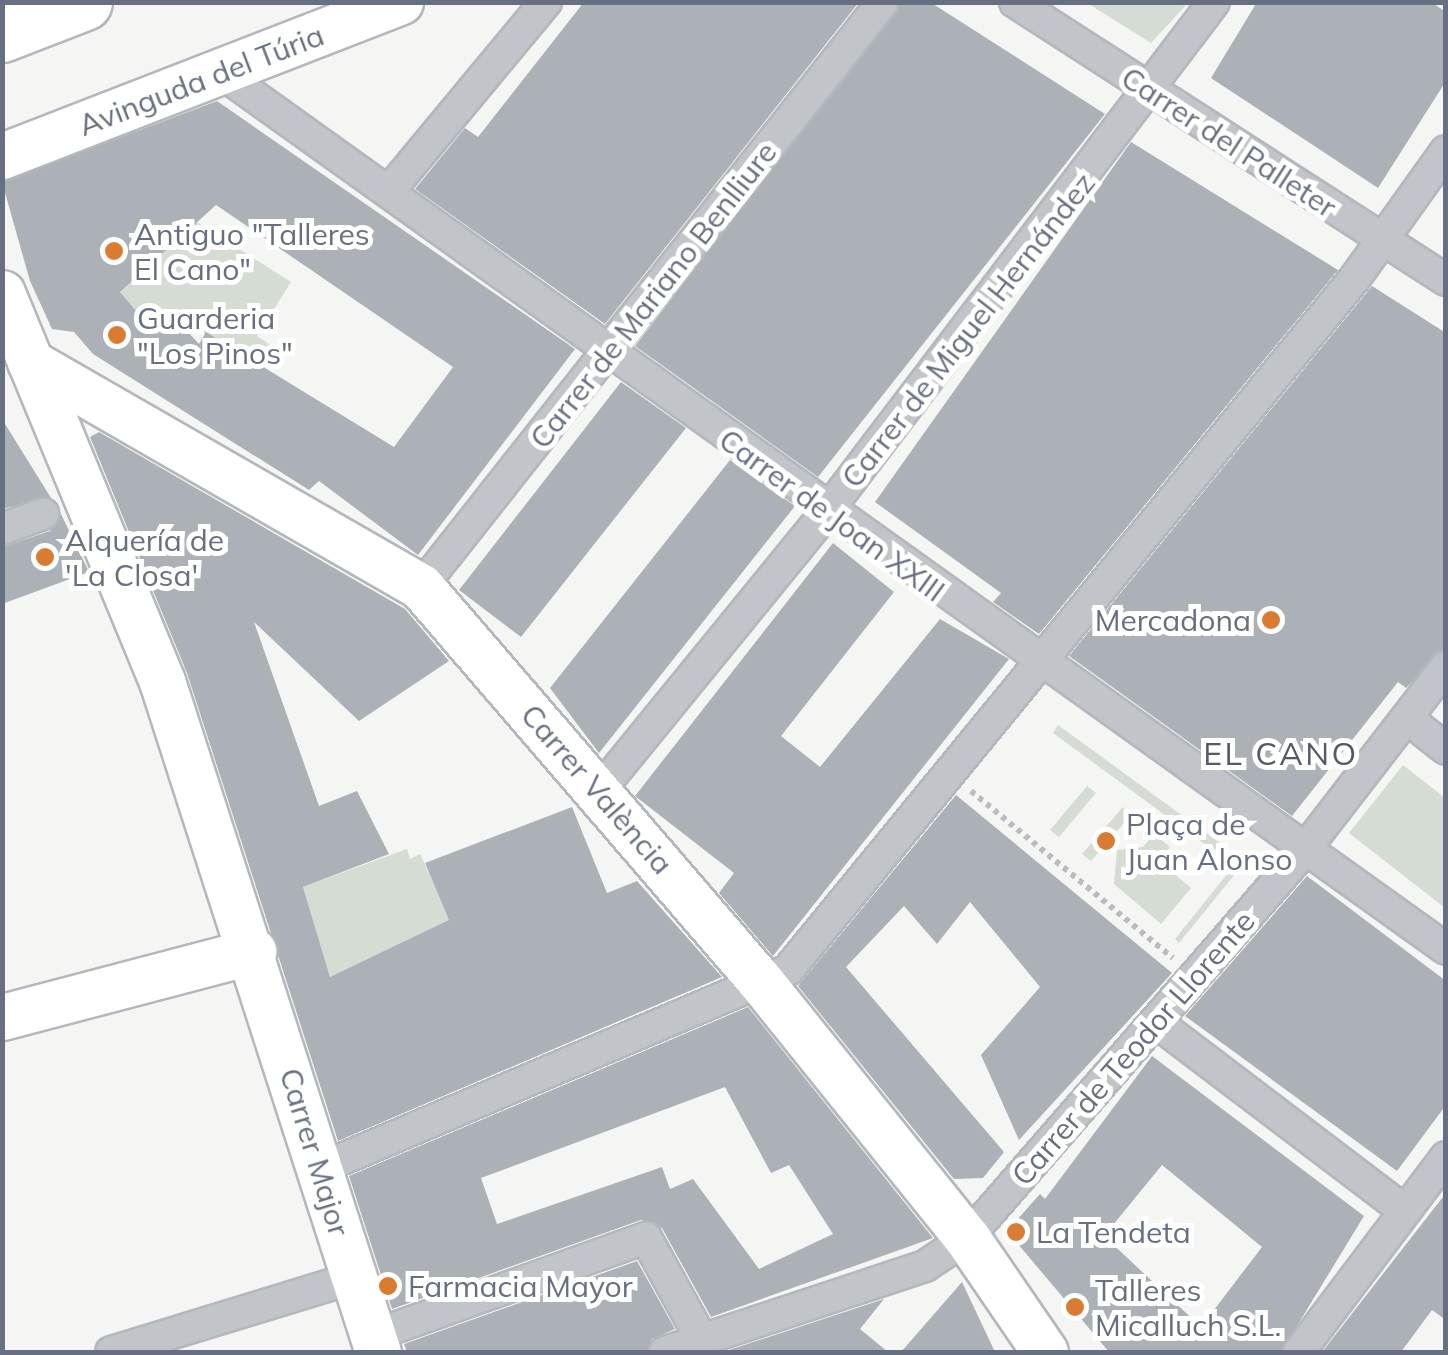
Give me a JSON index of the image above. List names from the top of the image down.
{
  "streets": {
    "street": [
      "Avinguda del Túria",
      "Carrer del Palleter",
      "Carrer de Mariano Benlliure",
      "Carrer de Miguel Hernández",
      "Carrer de Joan XXIII",
      "Carrer València",
      "Carrer de Teodor Llorente",
      "Carrer Major"
    ]
  },
  "crossings": [
    ["Avinguda del Túria", "Carrer de Joan XXIII"],
    ["Carrer del Palleter", "Carrer de Miguel Hernández"],
    ["Carrer de Mariano Benlliure", "Carrer de Joan XXIII"],
    ["Carrer de Mariano Benlliure", "Carrer València"],
    ["Carrer de Miguel Hernández", "Carrer de Joan XXIII"],
    ["Carrer de Miguel Hernández", "Carrer València"],
    ["Carrer de Joan XXIII", "Carrer de Teodor Llorente"],
    ["Carrer València", "Carrer de Teodor Llorente"],
    ["Carrer València", "Carrer Major"]
  ],
  "districts": ["EL CANO"],
  "places": [
    "Antiguo \"Talleres El Cano\"",
    "Guarderia \"Los Pinos\"",
    "Alquería de 'La Closa'",
    "Mercadona",
    "Plaça de Juan Alonso",
    "La Tendeta",
    "Farmacia Mayor",
    "Talleres Micalluch S.L."
  ]
}
